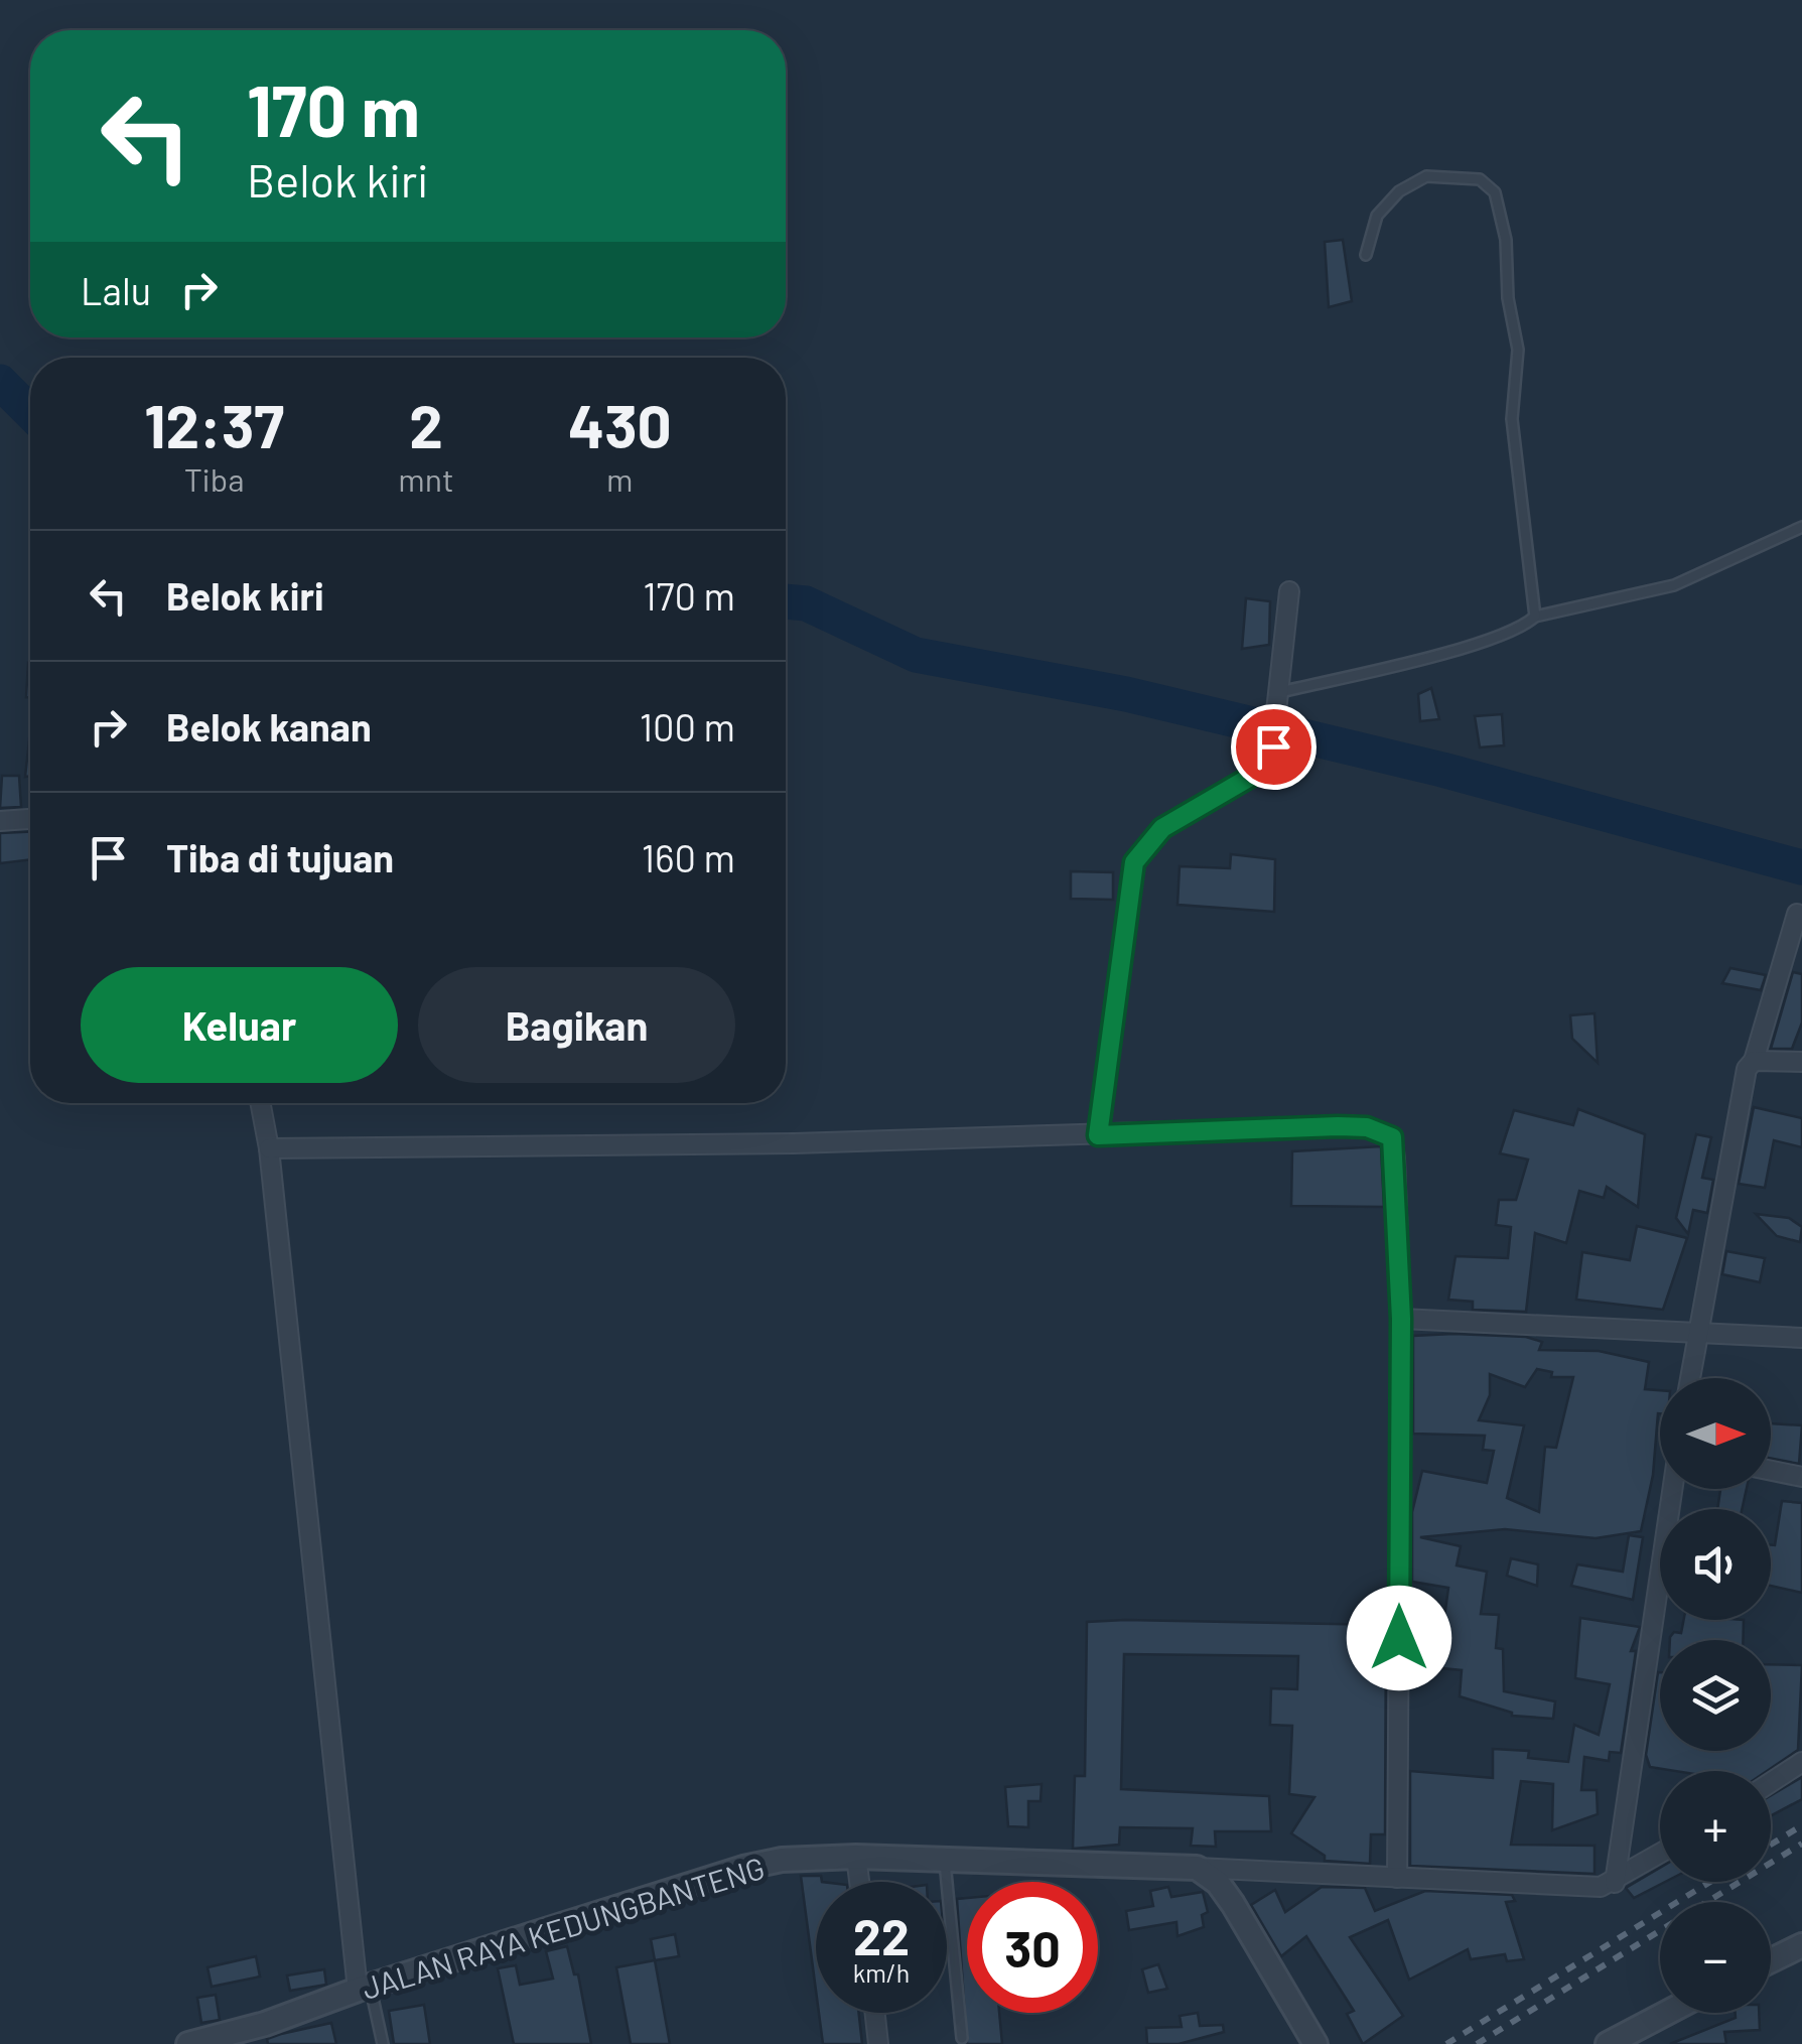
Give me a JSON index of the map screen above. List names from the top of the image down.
{
  "streets": {
    "street": ["JALAN RAYA KEDUNGBANTENG"]
  },
  "north": "right",
  "page": {
    "turn": ["170 m", "Belok kiri"],
    "then": "Lalu",
    "eta": [
      "12:37",
      "Tiba",
      "2",
      "mnt",
      "430",
      "m"
    ],
    "list": [
      {
        "name": "Belok kiri",
        "value": "170 m"
      },
      {
        "name": "Belok kanan",
        "value": "100 m"
      },
      {
        "name": "Tiba di tujuan",
        "value": "160 m"
      }
    ],
    "buttons": ["Keluar", "Bagikan"],
    "map_buttons": ["+", "−"],
    "speed": "22 km/h",
    "limit": "30"
  }
}
